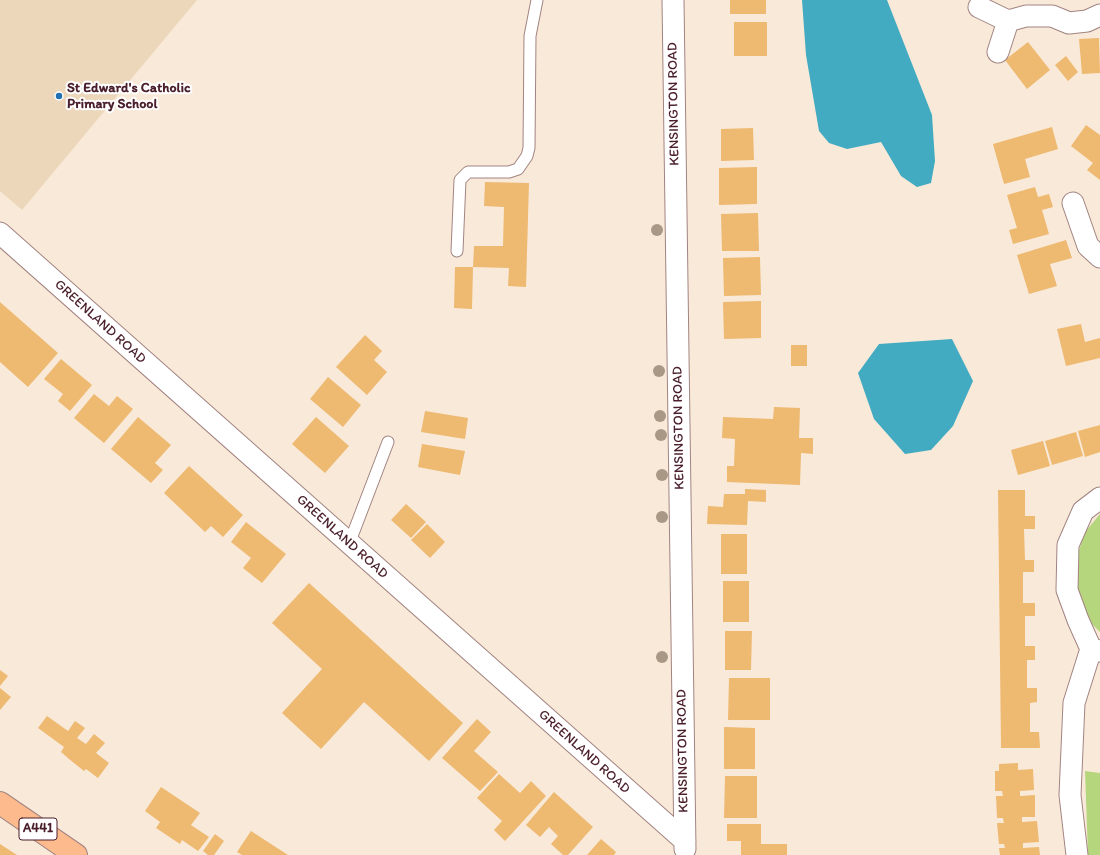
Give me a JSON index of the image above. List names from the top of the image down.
{
  "streets": {
    "main road": ["A441"],
    "street": ["KENSINGTON ROAD", "GREENLAND ROAD"]
  },
  "crossings": [
    ["KENSINGTON ROAD", "GREENLAND ROAD"]
  ],
  "places": ["St Edward's Catholic Primary School"]
}
